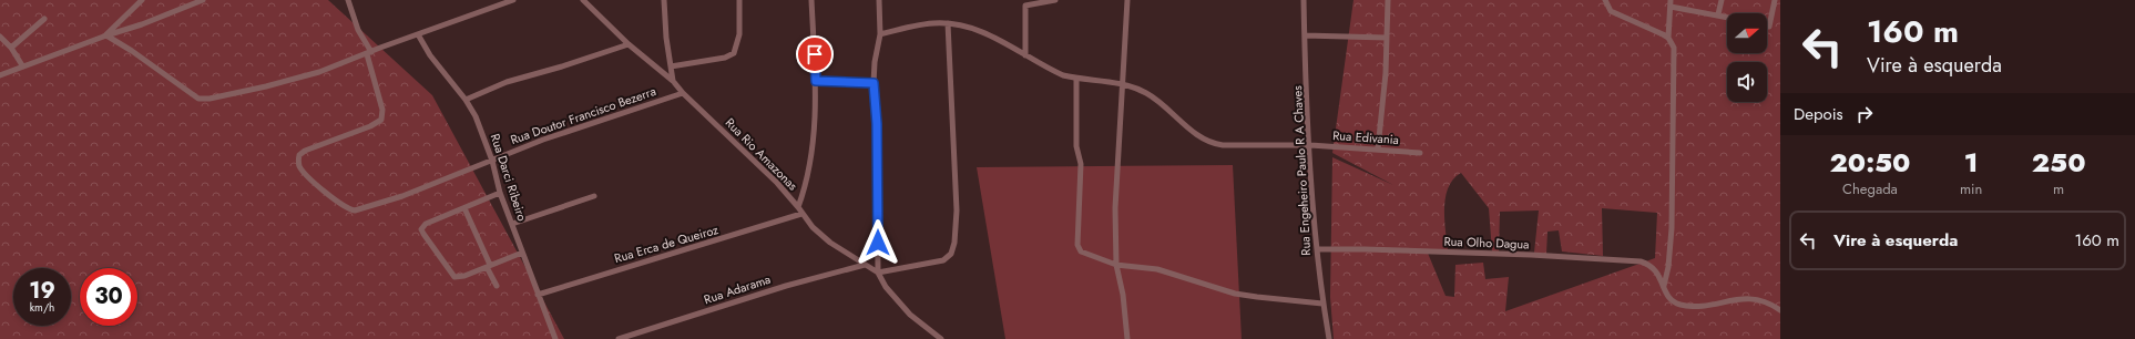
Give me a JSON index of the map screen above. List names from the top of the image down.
{
  "streets": {
    "street": [
      "Rua Doutor Francisco Bezerra",
      "Rua Edivania",
      "Rua Rio Amazonas",
      "Rua Engeheiro Paulo R A Chaves",
      "Rua Darci Ribeiro",
      "Rua Olho Dagua",
      "Rua Erca de Queiroz",
      "Rua Adarama"
    ]
  },
  "crossings": [
    ["Rua Doutor Francisco Bezerra", "Rua Rio Amazonas"],
    ["Rua Doutor Francisco Bezerra", "Rua Darci Ribeiro"],
    ["Rua Edivania", "Rua Engeheiro Paulo R A Chaves"],
    ["Rua Rio Amazonas", "Rua Erca de Queiroz"],
    ["Rua Rio Amazonas", "Rua Adarama"],
    ["Rua Engeheiro Paulo R A Chaves", "Rua Olho Dagua"],
    ["Rua Darci Ribeiro", "Rua Erca de Queiroz"]
  ],
  "north": "right",
  "page": {
    "turn": ["160 m", "Vire à esquerda"],
    "then": "Depois",
    "eta": [
      "20:50",
      "Chegada",
      "1",
      "min",
      "250",
      "m"
    ],
    "list": [
      {
        "name": "Vire à esquerda",
        "value": "160 m"
      }
    ],
    "speed": "19 km/h",
    "limit": "30"
  }
}
